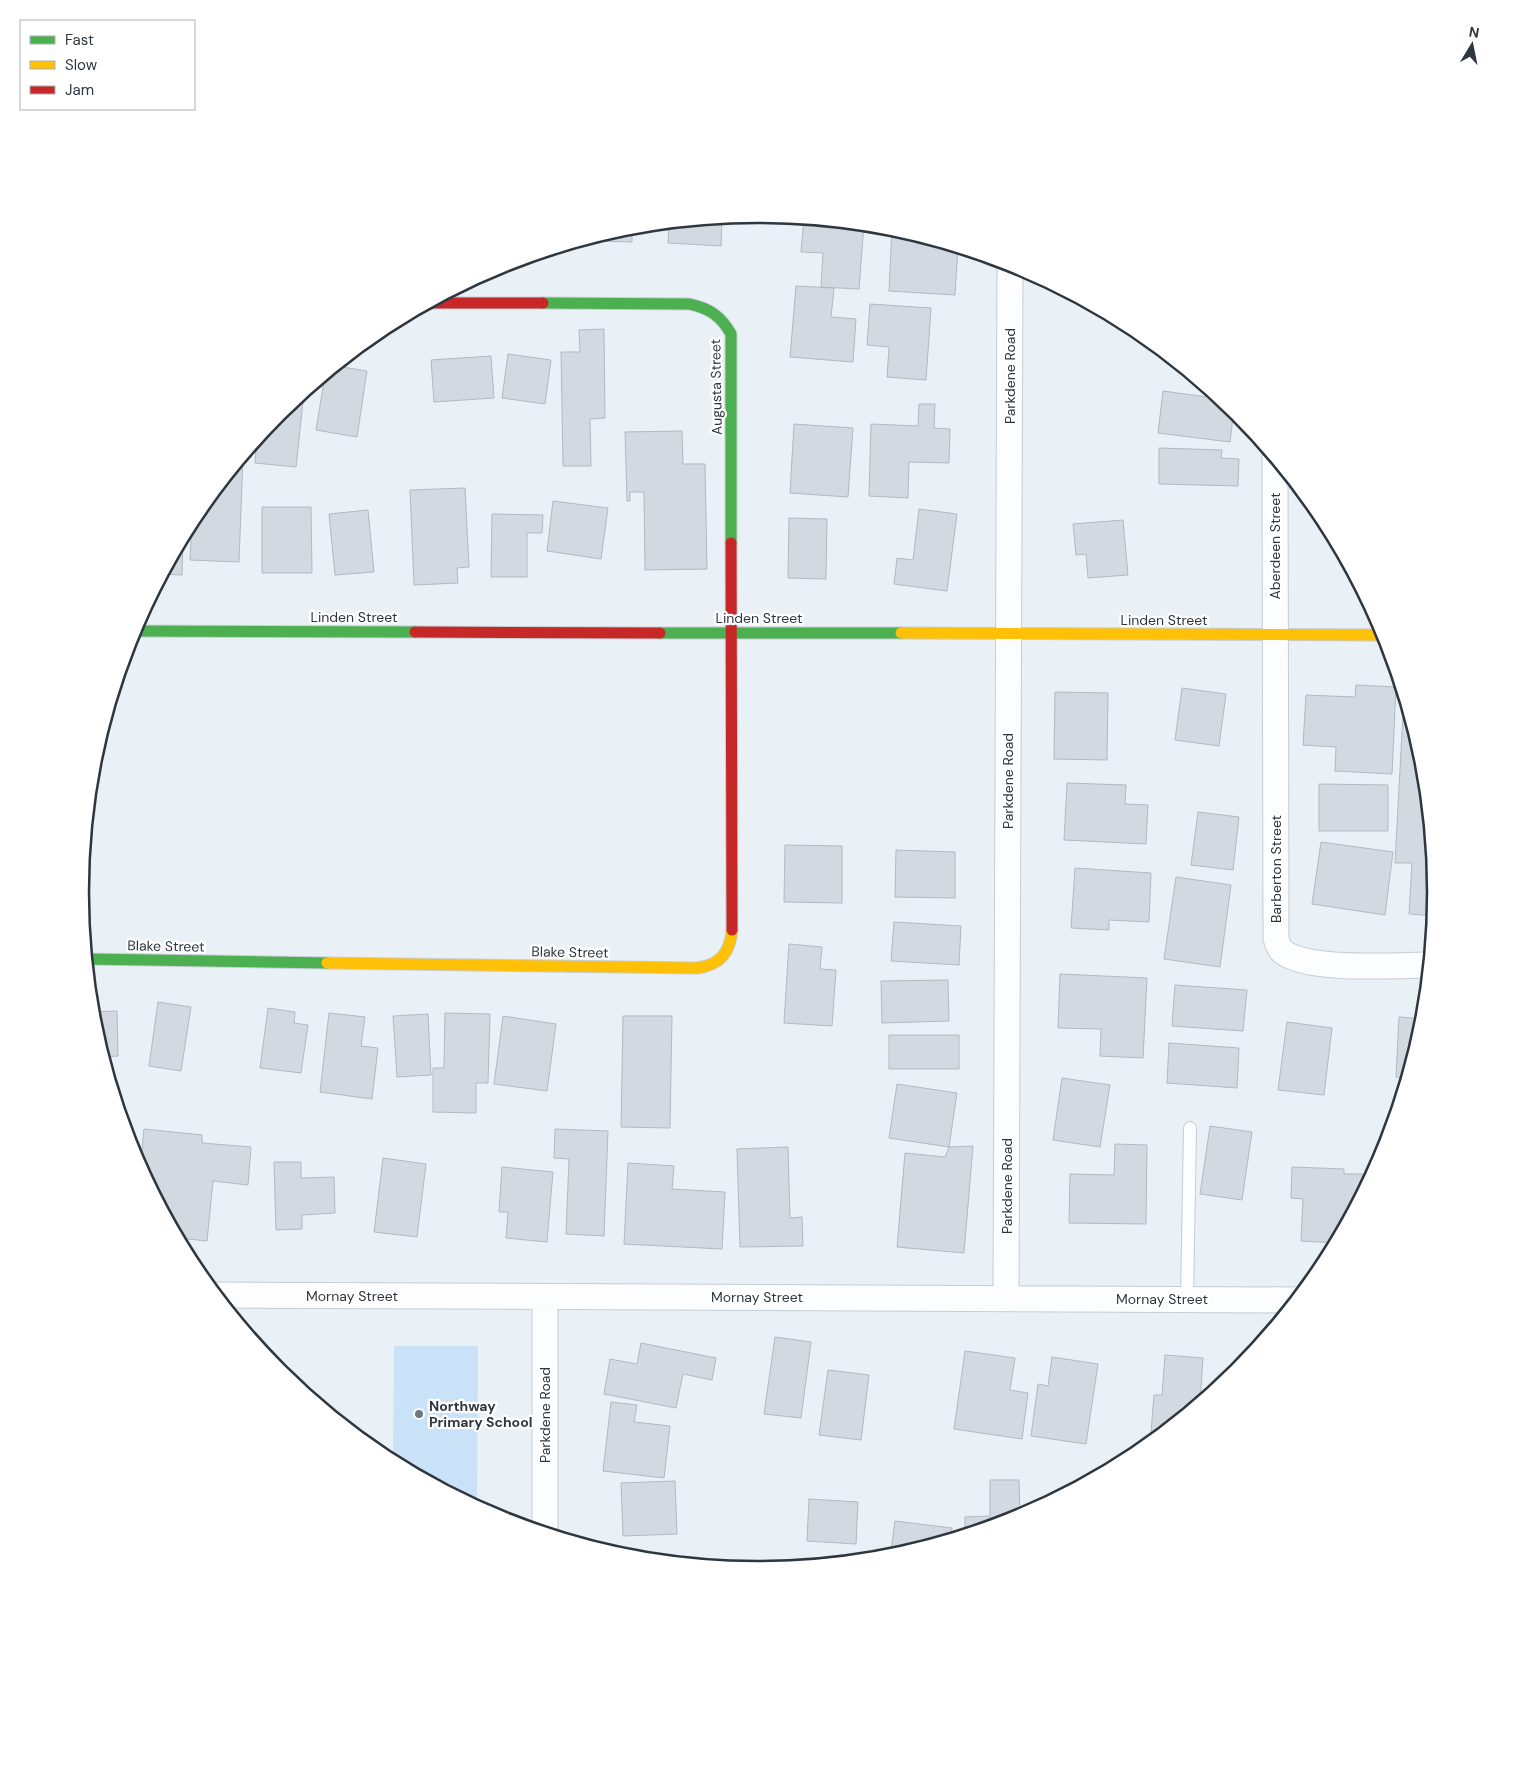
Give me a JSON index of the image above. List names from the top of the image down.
{
  "streets": {
    "street": [
      "Parkdene Road",
      "Augusta Street",
      "Aberdeen Street",
      "Linden Street",
      "Barberton Street",
      "Blake Street",
      "Mornay Street"
    ]
  },
  "crossings": [
    ["Parkdene Road", "Linden Street"],
    ["Parkdene Road", "Mornay Street"],
    ["Augusta Street", "Linden Street"],
    ["Augusta Street", "Blake Street"],
    ["Aberdeen Street", "Linden Street"],
    ["Aberdeen Street", "Barberton Street"],
    ["Linden Street", "Barberton Street"],
    ["Linden Street", "Blake Street"]
  ],
  "places": ["Northway Primary School"],
  "legend": ["Fast", "Slow", "Jam"],
  "north": "top"
}
